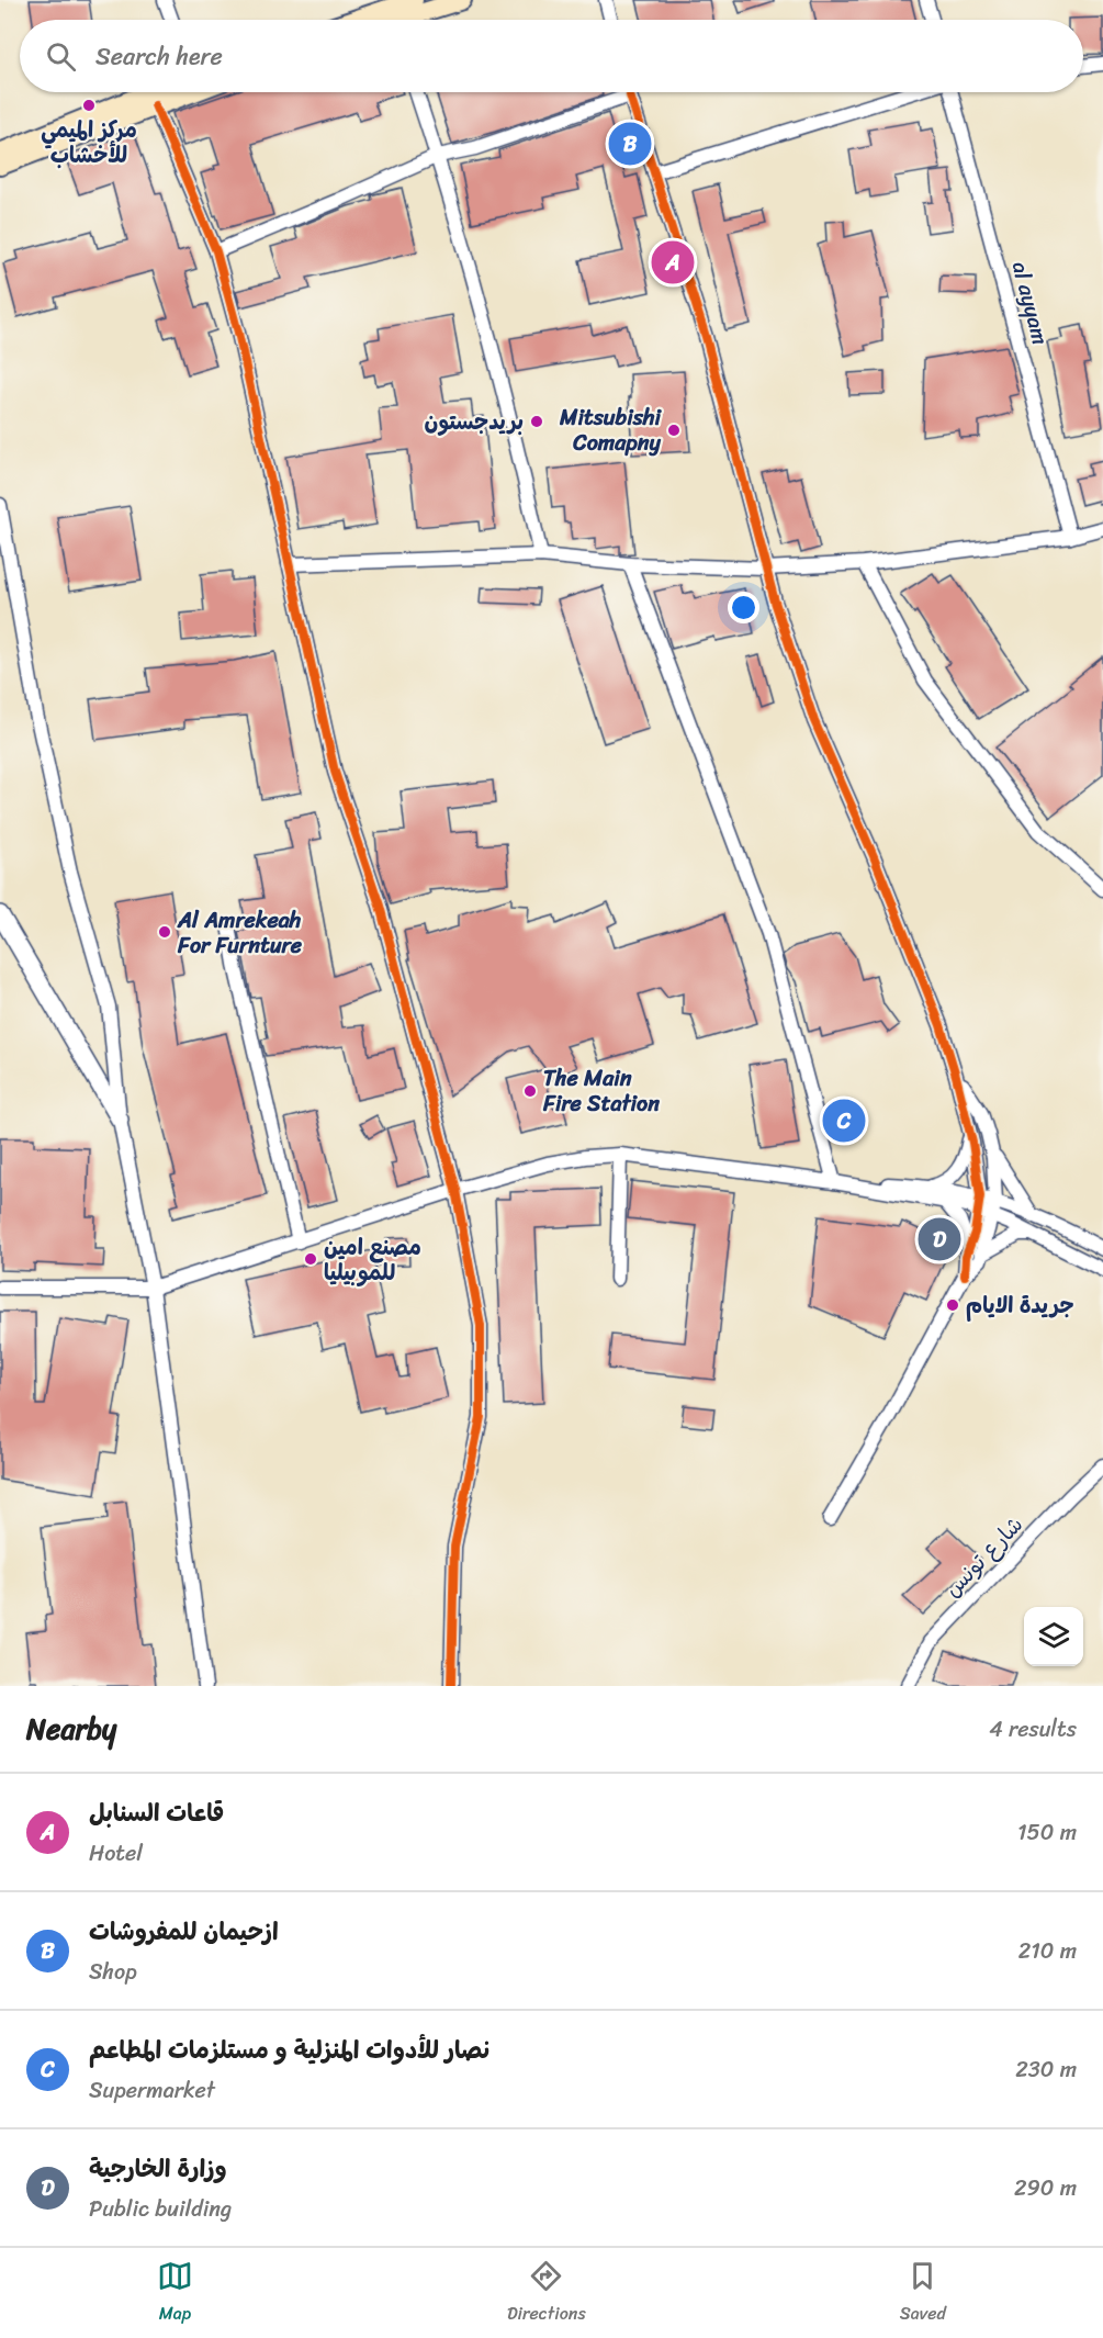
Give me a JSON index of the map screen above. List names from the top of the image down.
{
  "streets": {
    "street": ["al ayyam", "شارع تونس"]
  },
  "places": [
    "مركز الميمي للأخشاب",
    "بريدجستون",
    "Mitsubishi Comapny",
    "Al Amrekeah For Furnture",
    "The Main Fire Station",
    "مصنع امين للموبيليا",
    "جريدة الايام"
  ],
  "page": {
    "search": "Search here",
    "pins": [
      "B",
      "A",
      "C",
      "D"
    ],
    "heading": ["Nearby", "4 results"],
    "list": [
      {
        "mark": "A",
        "name": "قاعات السنابل",
        "note": "Hotel",
        "value": "150 m"
      },
      {
        "mark": "B",
        "name": "ازحيمان للمفروشات",
        "note": "Shop",
        "value": "210 m"
      },
      {
        "mark": "C",
        "name": "نصار للأدوات المنزلية و مستلزمات المطاعم",
        "note": "Supermarket",
        "value": "230 m"
      },
      {
        "mark": "D",
        "name": "وزارة الخارجية",
        "note": "Public building",
        "value": "290 m"
      }
    ],
    "nav": ["Map", "Directions", "Saved"]
  }
}
